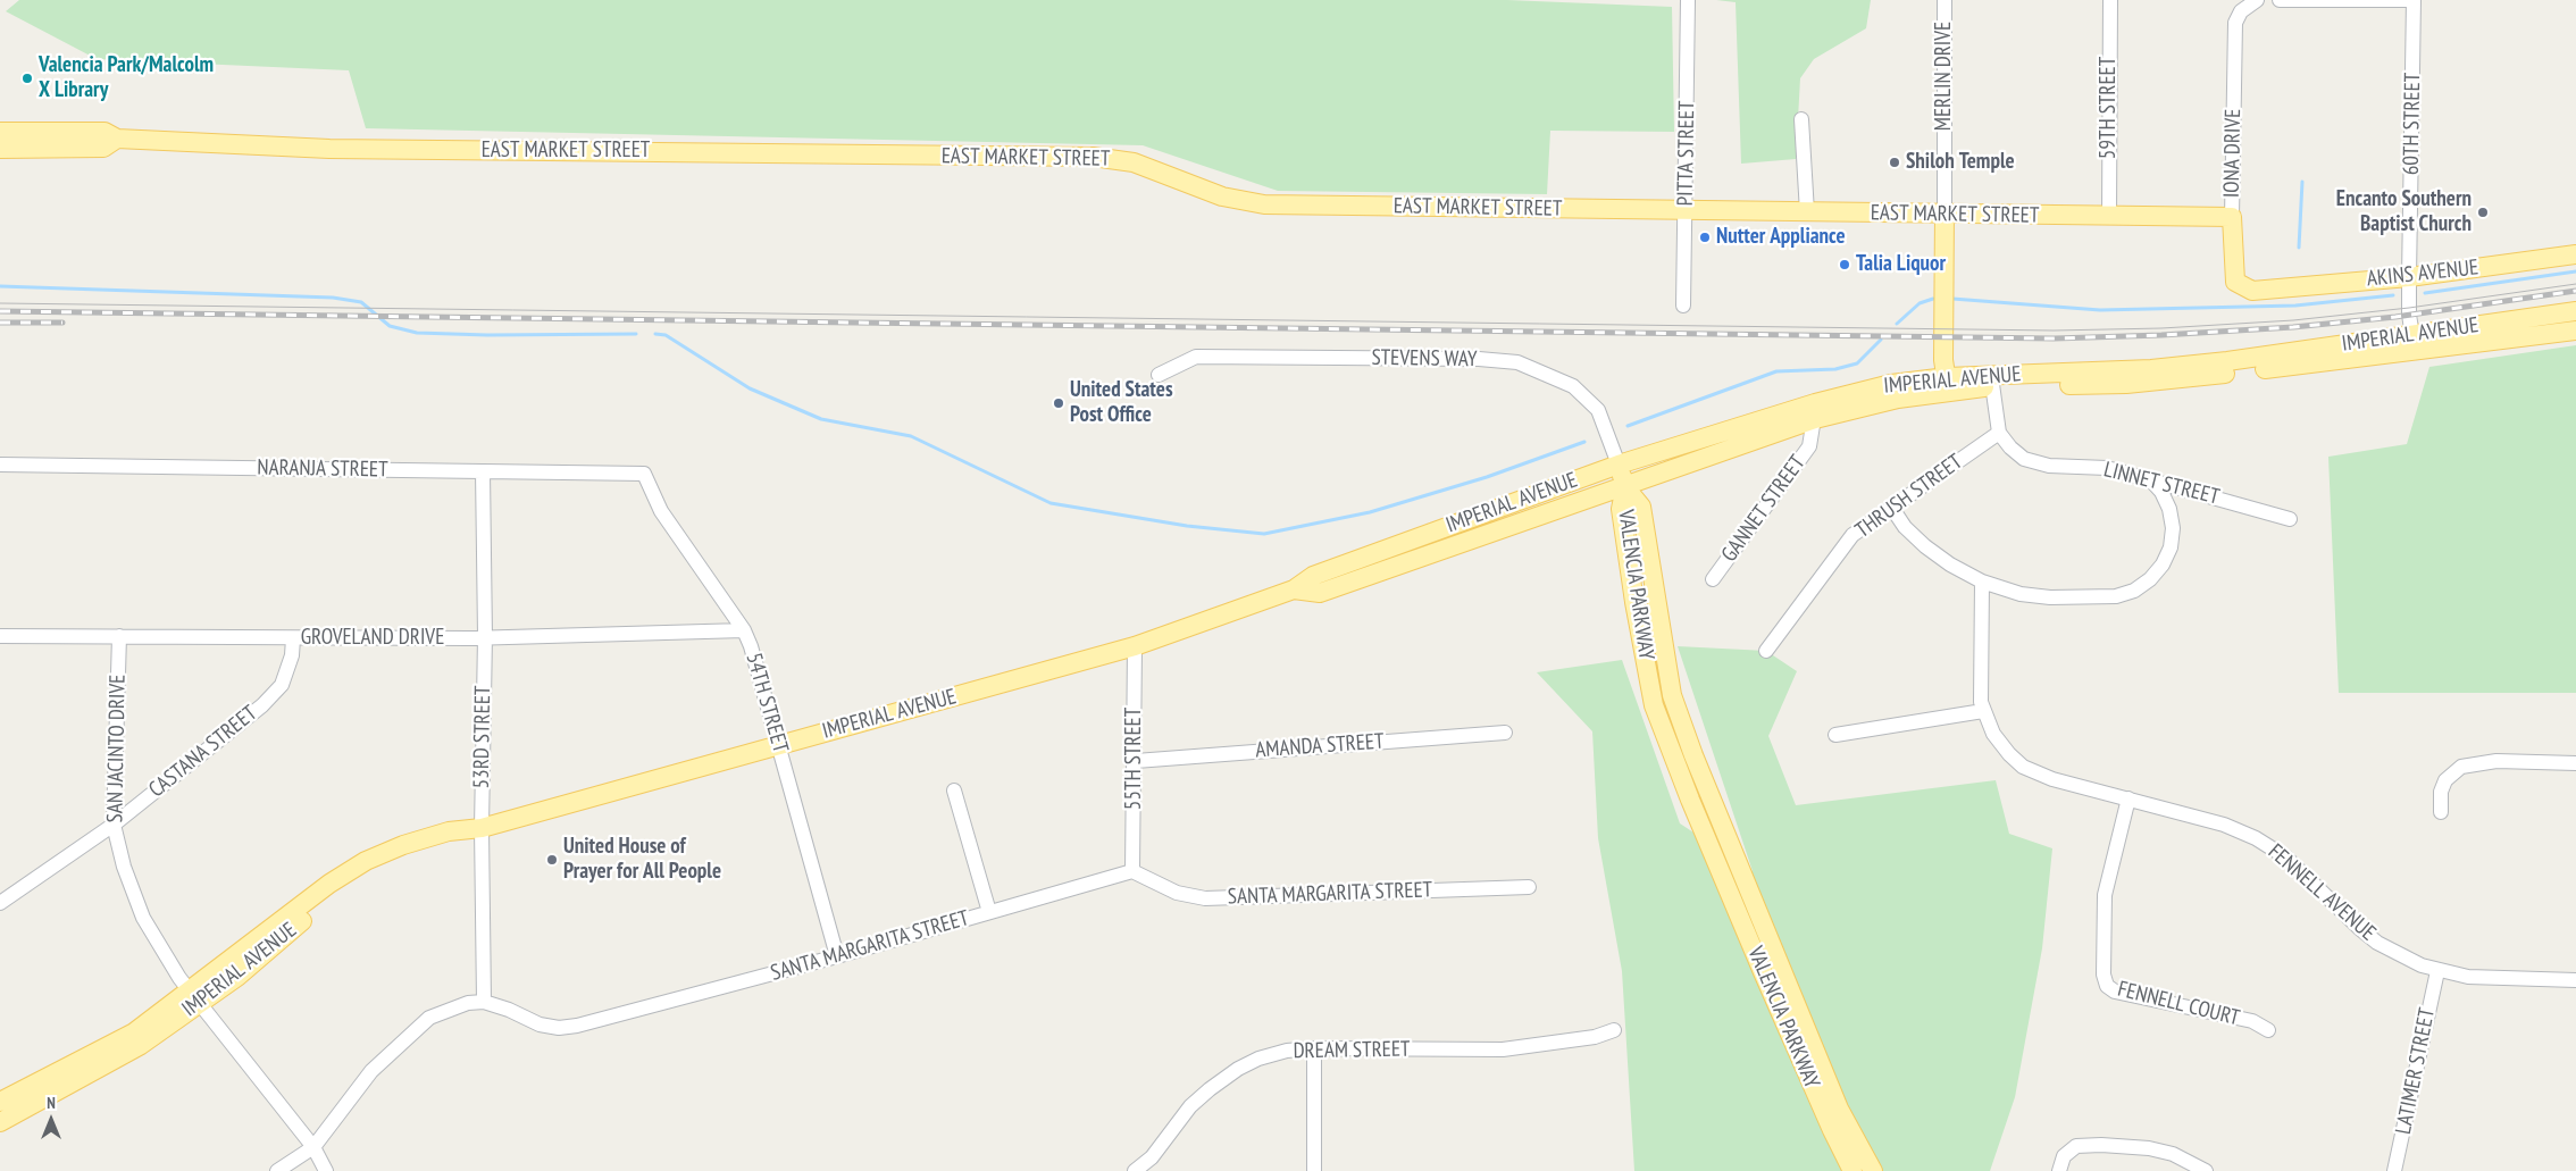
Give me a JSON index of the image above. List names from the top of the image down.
{
  "streets": {
    "main road": [
      "MERLIN DRIVE",
      "EAST MARKET STREET",
      "IONA DRIVE",
      "AKINS AVENUE",
      "IMPERIAL AVENUE",
      "STEVENS WAY",
      "VALENCIA PARKWAY"
    ],
    "street": [
      "59TH STREET",
      "60TH STREET",
      "PITTA STREET",
      "NARANJA STREET",
      "LINNET STREET",
      "THRUSH STREET",
      "GANNET STREET",
      "GROVELAND DRIVE",
      "54TH STREET",
      "53RD STREET",
      "AMANDA STREET",
      "SAN JACINTO DRIVE",
      "CASTANA STREET",
      "55TH STREET",
      "FENNELL AVENUE",
      "SANTA MARGARITA STREET",
      "FENNELL COURT",
      "DREAM STREET",
      "LATIMER STREET"
    ]
  },
  "crossings": [
    ["MERLIN DRIVE", "EAST MARKET STREET"],
    ["MERLIN DRIVE", "IMPERIAL AVENUE"],
    ["59TH STREET", "EAST MARKET STREET"],
    ["60TH STREET", "AKINS AVENUE"],
    ["60TH STREET", "IMPERIAL AVENUE"],
    ["EAST MARKET STREET", "PITTA STREET"],
    ["EAST MARKET STREET", "IONA DRIVE"],
    ["IONA DRIVE", "AKINS AVENUE"],
    ["IMPERIAL AVENUE", "STEVENS WAY"],
    ["IMPERIAL AVENUE", "GANNET STREET"],
    ["IMPERIAL AVENUE", "VALENCIA PARKWAY"],
    ["IMPERIAL AVENUE", "54TH STREET"],
    ["IMPERIAL AVENUE", "53RD STREET"],
    ["IMPERIAL AVENUE", "SAN JACINTO DRIVE"],
    ["IMPERIAL AVENUE", "55TH STREET"],
    ["STEVENS WAY", "VALENCIA PARKWAY"],
    ["NARANJA STREET", "54TH STREET"],
    ["NARANJA STREET", "53RD STREET"],
    ["LINNET STREET", "THRUSH STREET"],
    ["GROVELAND DRIVE", "54TH STREET"],
    ["GROVELAND DRIVE", "53RD STREET"],
    ["GROVELAND DRIVE", "SAN JACINTO DRIVE"],
    ["GROVELAND DRIVE", "CASTANA STREET"],
    ["54TH STREET", "SANTA MARGARITA STREET"],
    ["53RD STREET", "SANTA MARGARITA STREET"],
    ["AMANDA STREET", "55TH STREET"],
    ["SAN JACINTO DRIVE", "CASTANA STREET"],
    ["55TH STREET", "SANTA MARGARITA STREET"],
    ["FENNELL AVENUE", "FENNELL COURT"],
    ["FENNELL AVENUE", "LATIMER STREET"]
  ],
  "places": [
    "Valencia Park/Malcolm X Library",
    "Shiloh Temple",
    "Encanto Southern Baptist Church",
    "Nutter Appliance",
    "Talia Liquor",
    "United States Post Office",
    "United House of Prayer for All People"
  ],
  "north": "top"
}
